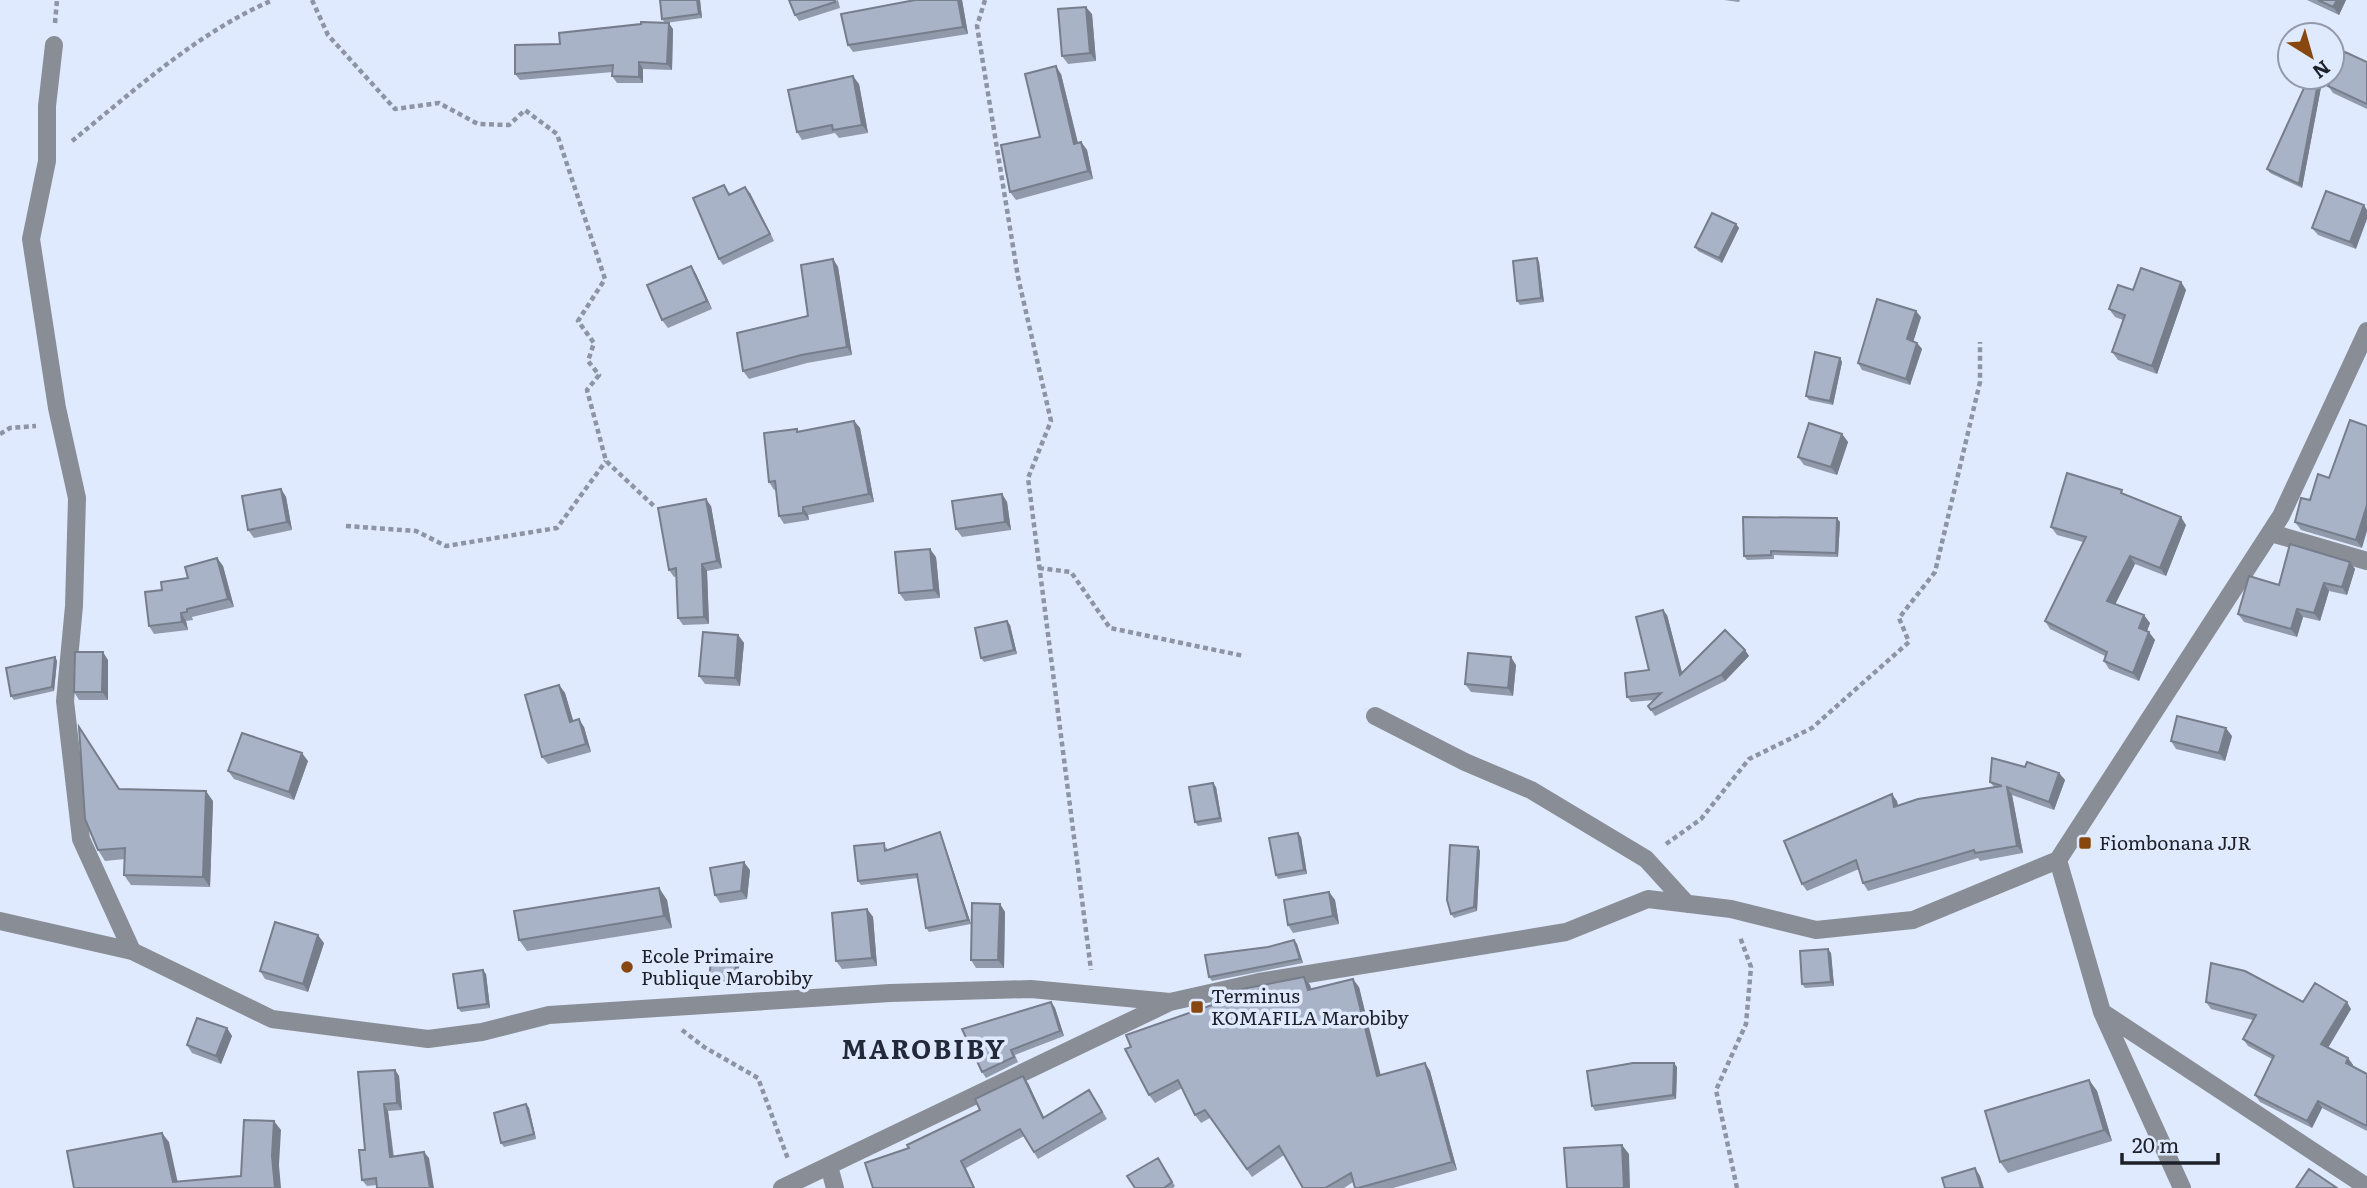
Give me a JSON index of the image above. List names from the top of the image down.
{
  "districts": ["MAROBIBY"],
  "places": {
    "transit": ["Fiombonana JJR", "Terminus KOMAFILA Marobiby"],
    "other": ["Ecole Primaire Publique Marobiby"]
  },
  "scale_bar": "20 m",
  "north": "bottom right"
}
